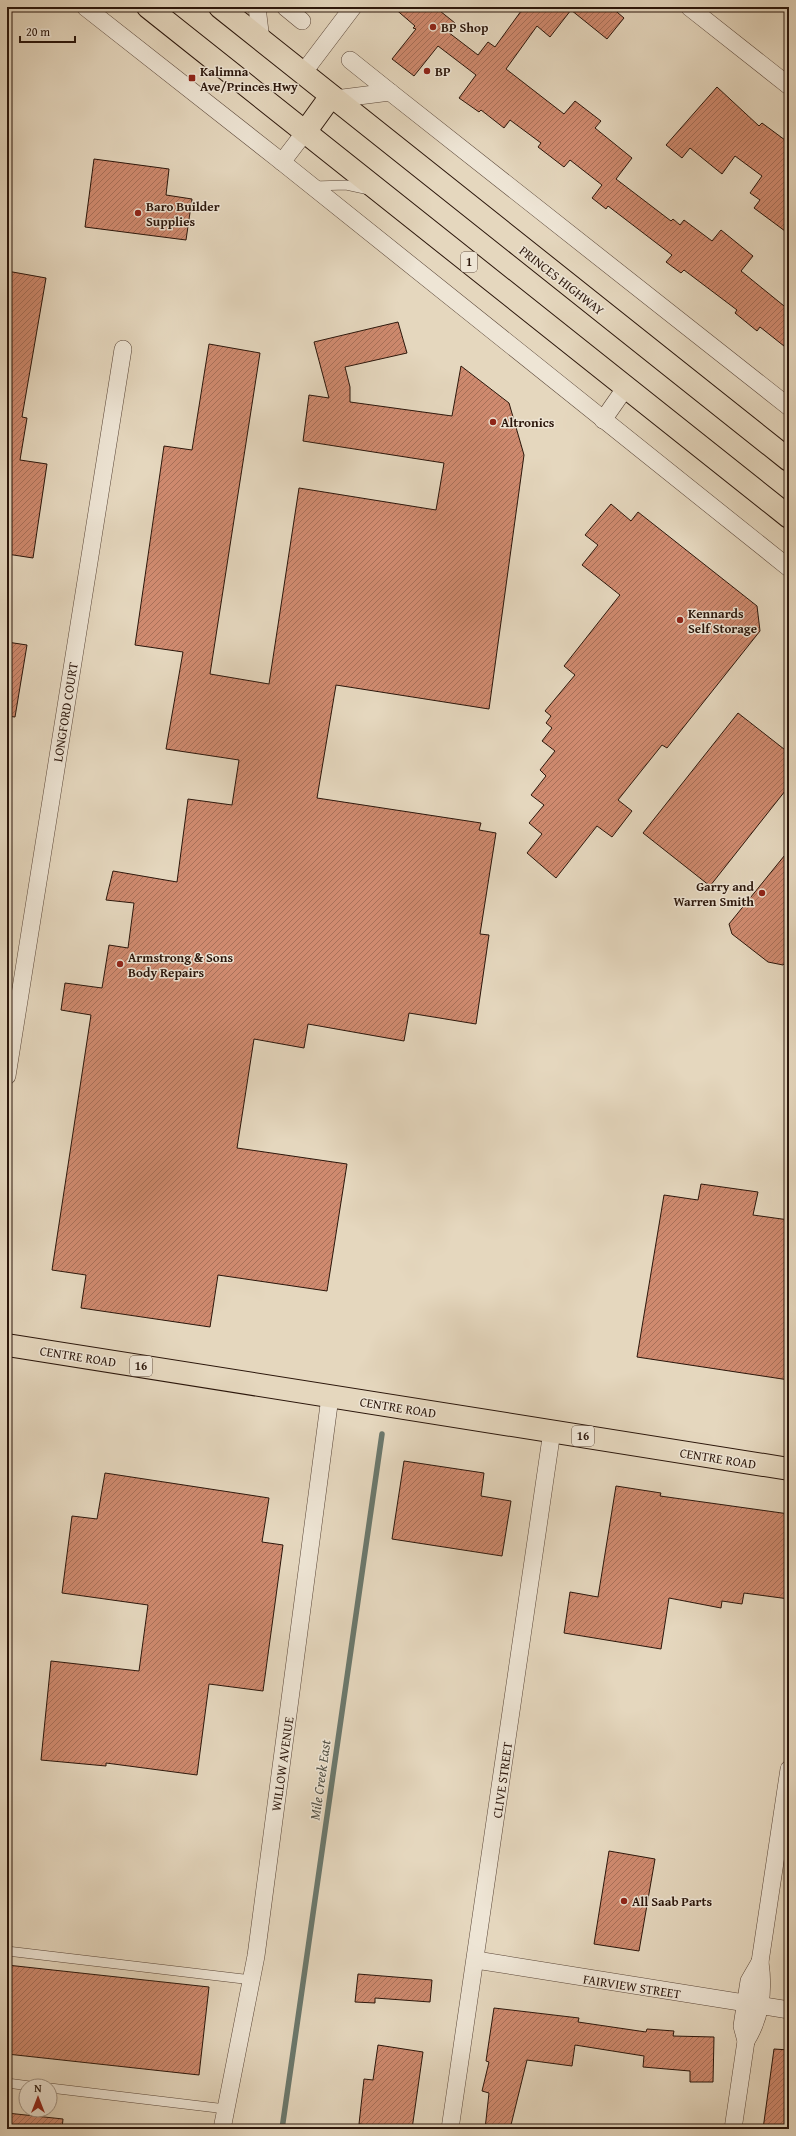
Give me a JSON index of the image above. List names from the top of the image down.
{
  "streets": {
    "main road": [
      "1",
      "PRINCES HIGHWAY",
      "CENTRE ROAD",
      "16"
    ],
    "street": [
      "LONGFORD COURT",
      "WILLOW AVENUE",
      "CLIVE STREET",
      "FAIRVIEW STREET"
    ]
  },
  "crossings": [
    ["CENTRE ROAD", "WILLOW AVENUE"],
    ["CENTRE ROAD", "CLIVE STREET"],
    ["CLIVE STREET", "FAIRVIEW STREET"]
  ],
  "water": ["Mile Creek East"],
  "places": {
    "other": [
      "BP Shop",
      "BP",
      "Baro Builder Supplies",
      "Altronics",
      "Kennards Self Storage",
      "Garry and Warren Smith",
      "Armstrong & Sons Body Repairs",
      "All Saab Parts"
    ],
    "transit": ["Kalimna Ave/Princes Hwy"]
  },
  "scale_bar": "20 m",
  "north": "top"
}
